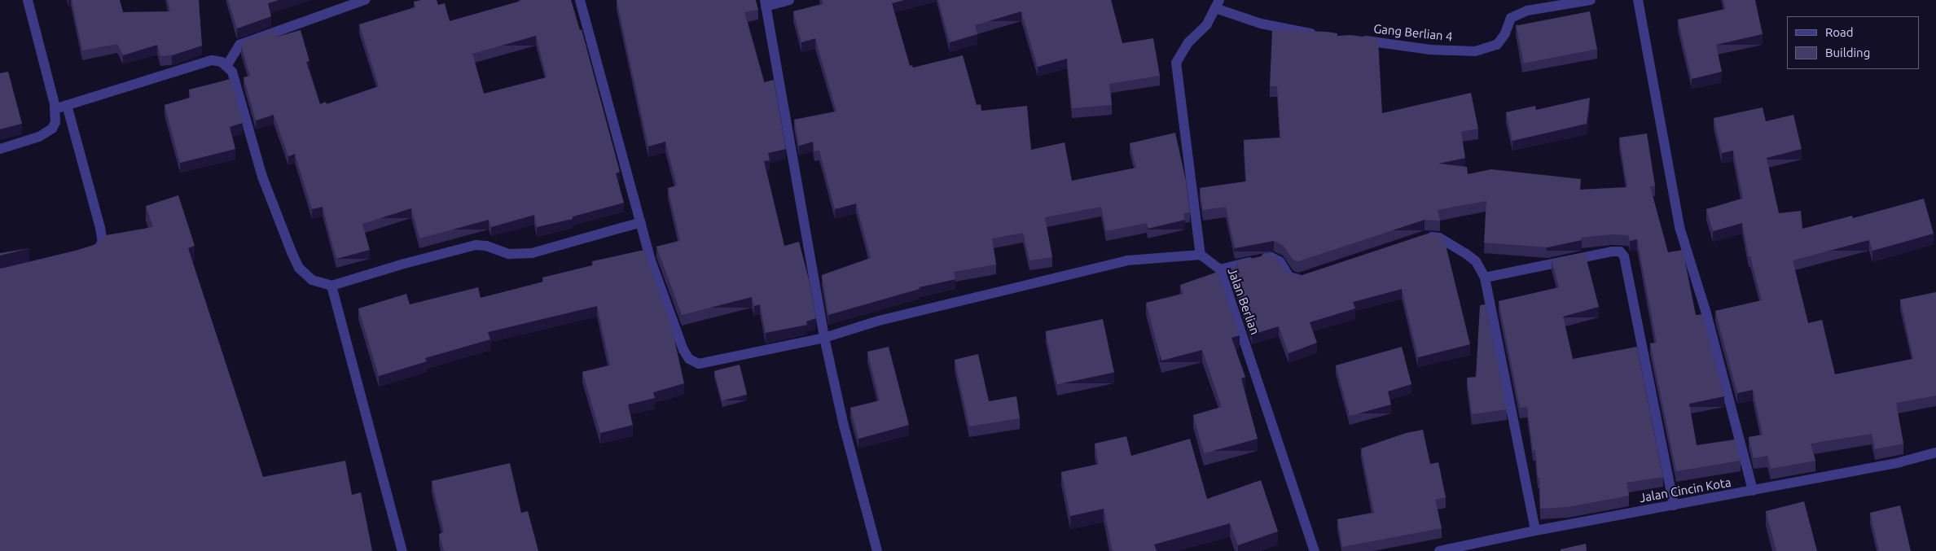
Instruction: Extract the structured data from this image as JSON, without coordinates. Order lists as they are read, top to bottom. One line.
{"streets":{"street":["Gang Berlian 4","Jalan Berlian","Jalan Cincin Kota"]},"legend":["Road","Building"]}
